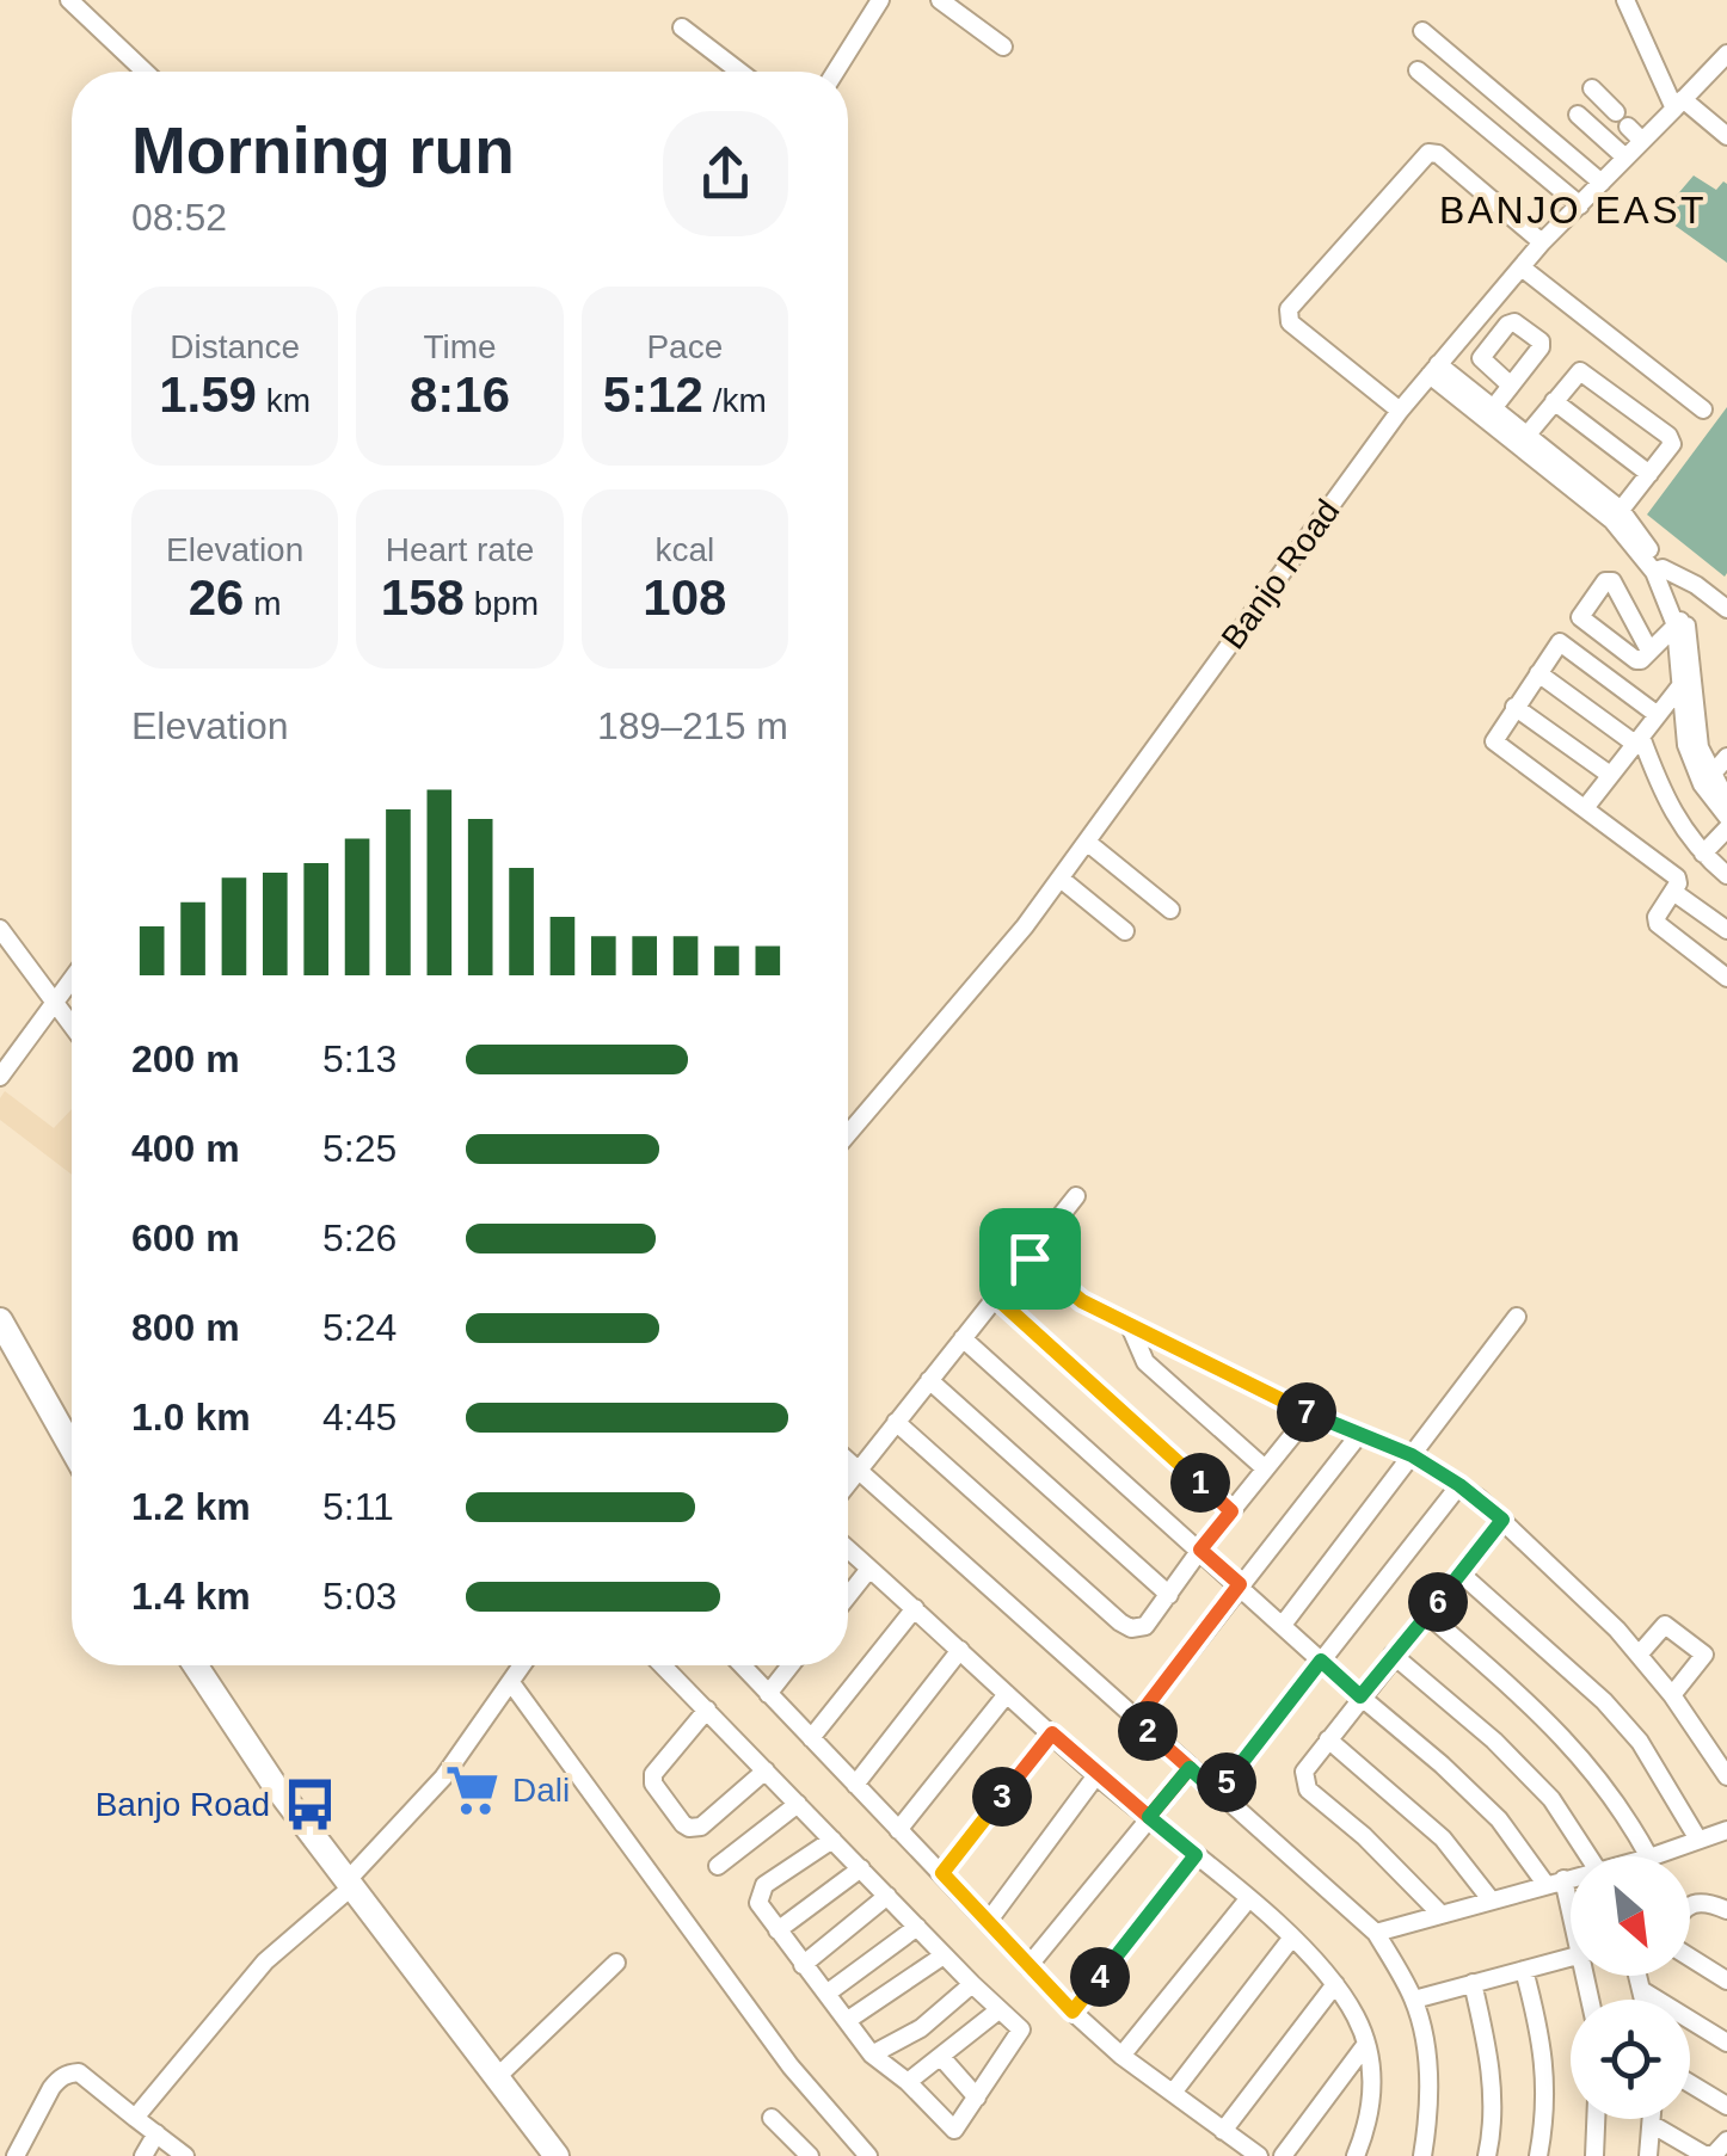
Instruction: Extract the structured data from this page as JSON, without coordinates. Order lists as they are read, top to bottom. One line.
{"streets":{"street":["Banjo Road"]},"districts":["BANJO EAST"],"places":{"supermarket":["Dali"],"bus stop":["Banjo Road"]},"north":"bottom right","page":{"heading":["Morning run","08:52"],"stats":[["Distance","1.59 km"],["Time","8:16"],["Pace","5:12 /km"],["Elevation","26 m"],["Heart rate","158 bpm"],["kcal","108"]],"chart":["Elevation","189–215 m"],"list":[{"name":"200 m","note":"5:13"},{"name":"400 m","note":"5:25"},{"name":"600 m","note":"5:26"},{"name":"800 m","note":"5:24"},{"name":"1.0 km","note":"4:45"},{"name":"1.2 km","note":"5:11"},{"name":"1.4 km","note":"5:03"}],"pins":["7","1","6","2","5","3","4"]}}
